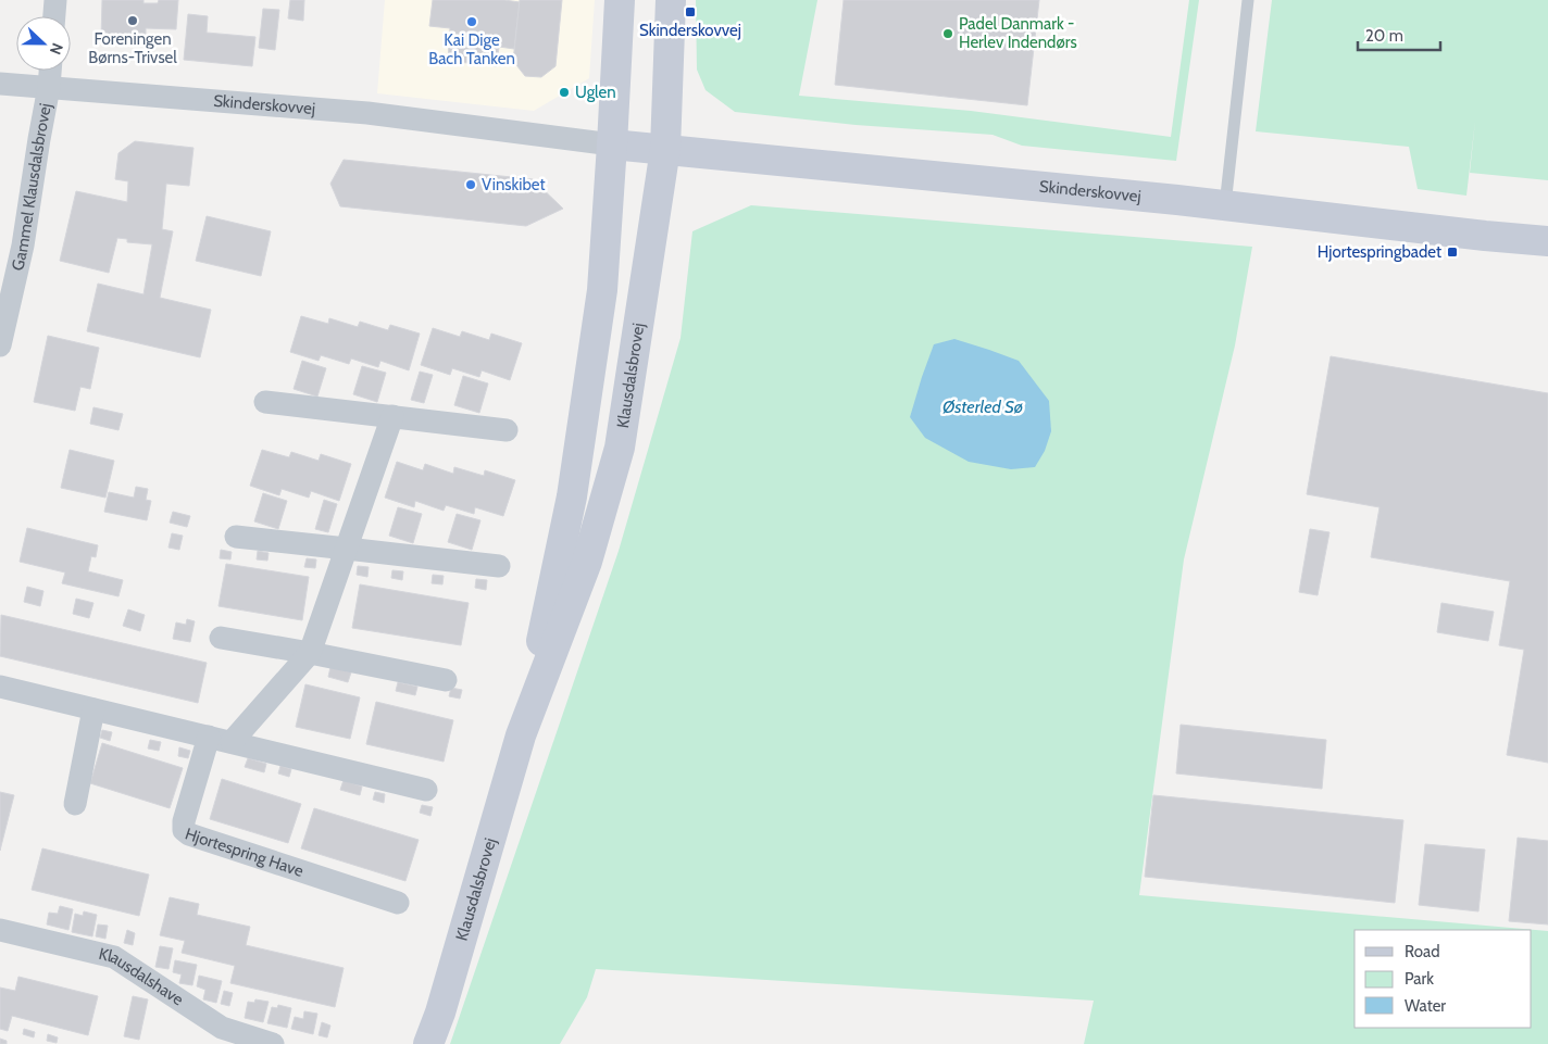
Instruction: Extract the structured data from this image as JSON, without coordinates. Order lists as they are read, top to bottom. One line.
{"streets":{"street":["Skinderskovvej","Gammel Klausdalsbrovej","Klausdalsbrovej","Hjortespring Have","Klausdalshave"]},"crossings":[["Skinderskovvej","Gammel Klausdalsbrovej"],["Skinderskovvej","Klausdalsbrovej"]],"water":["Østerled Sø"],"places":{"transit":["Skinderskovvej","Hjortespringbadet"],"other":["Foreningen Børns-Trivsel","Kai Dige Bach Tanken","Padel Danmark - Herlev Indendørs","Uglen","Vinskibet"]},"legend":["Road","Park","Water"],"scale_bar":"20 m","north":"right"}
